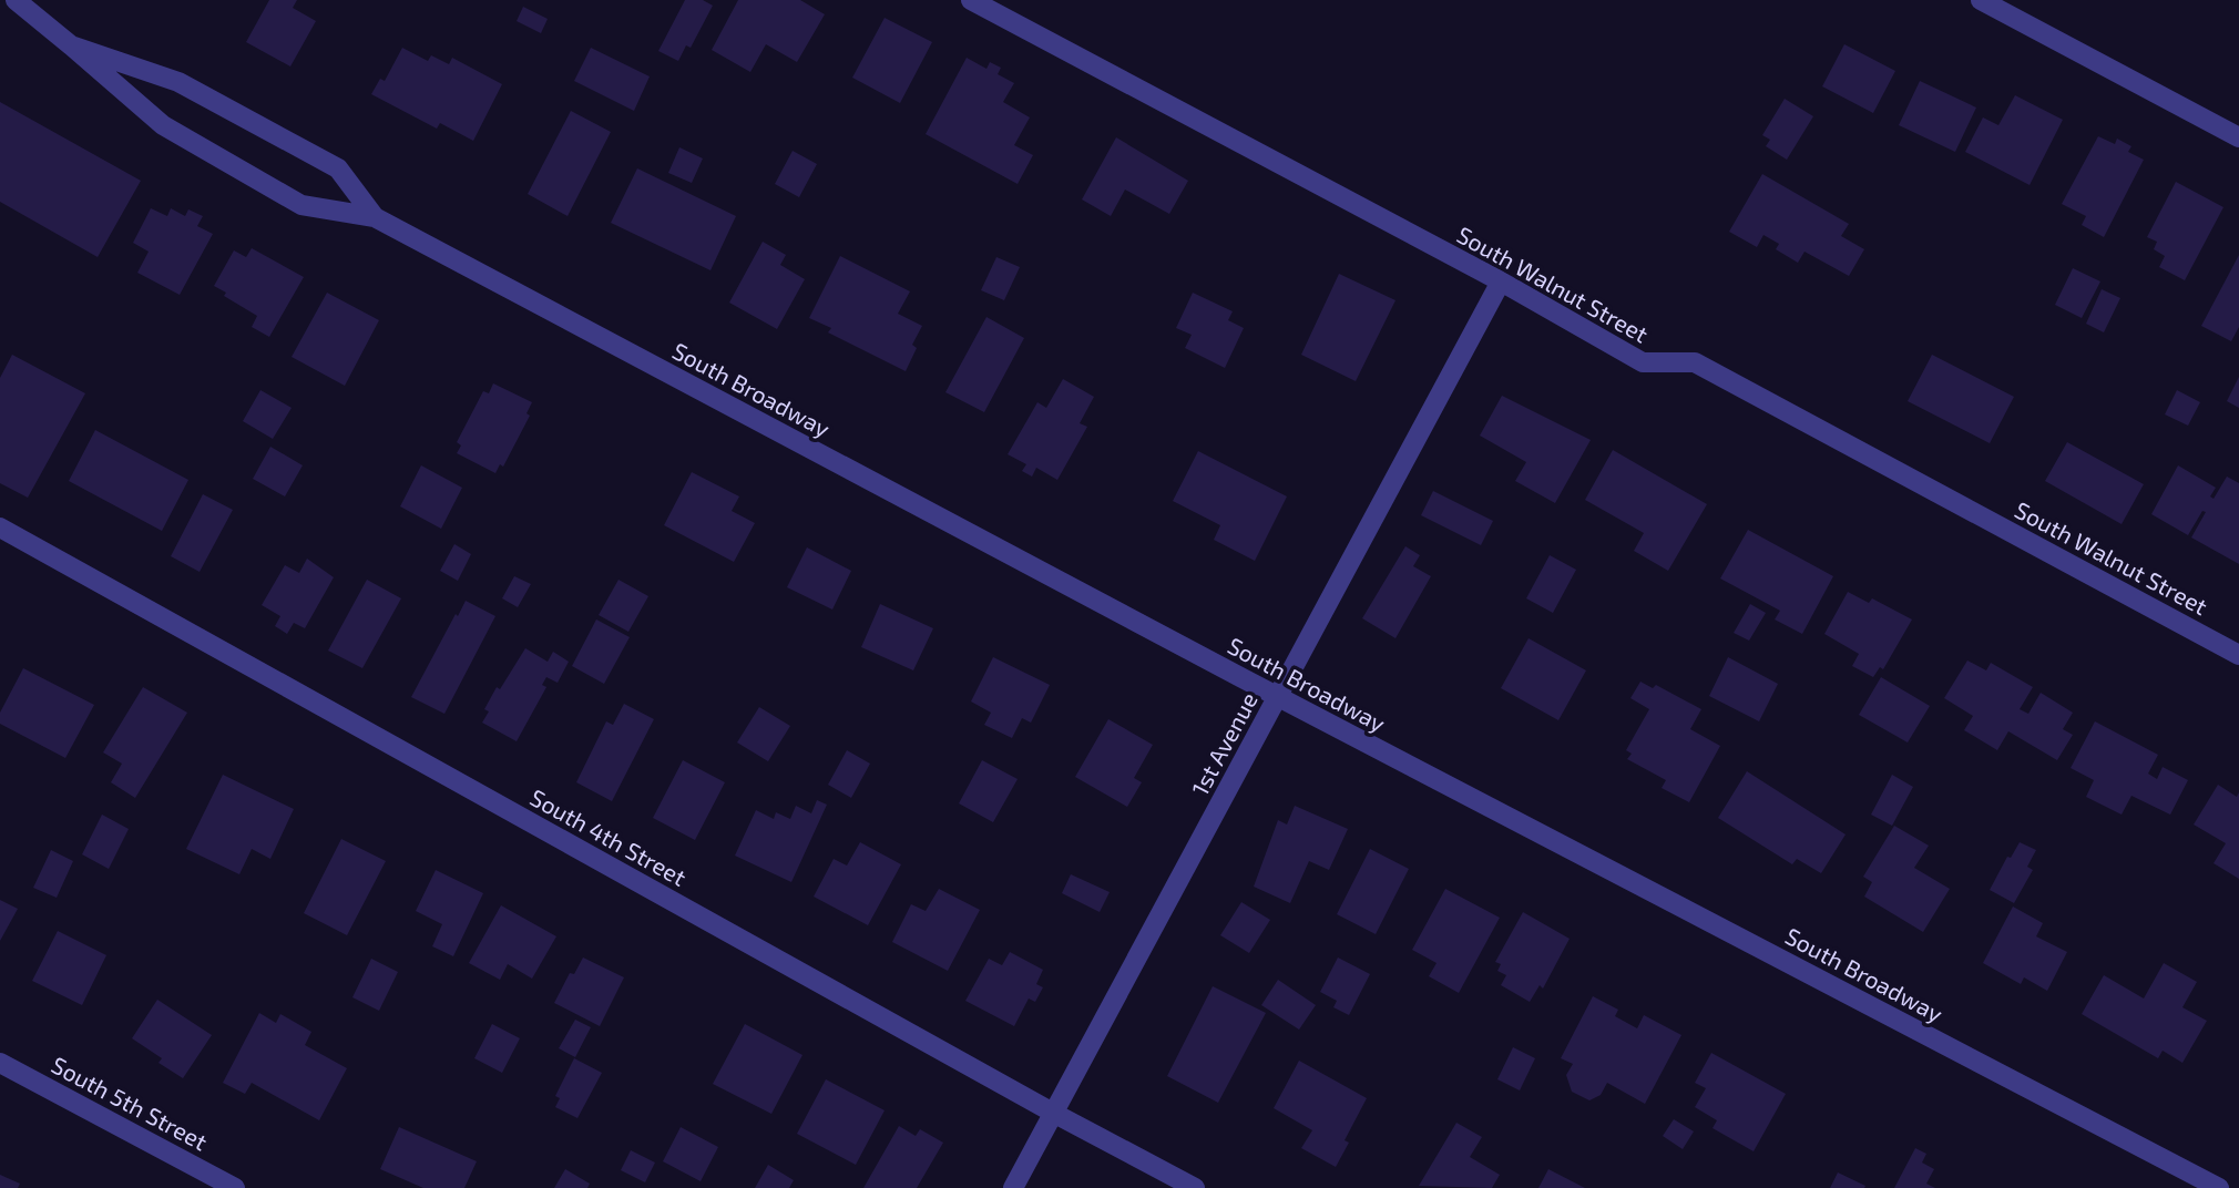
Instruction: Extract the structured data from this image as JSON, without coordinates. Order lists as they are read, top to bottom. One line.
{"streets":{"street":["South Walnut Street","South Broadway","1st Avenue","South 4th Street","South 5th Street"]},"crossings":[["South Walnut Street","1st Avenue"],["South Broadway","1st Avenue"],["1st Avenue","South 4th Street"]]}
